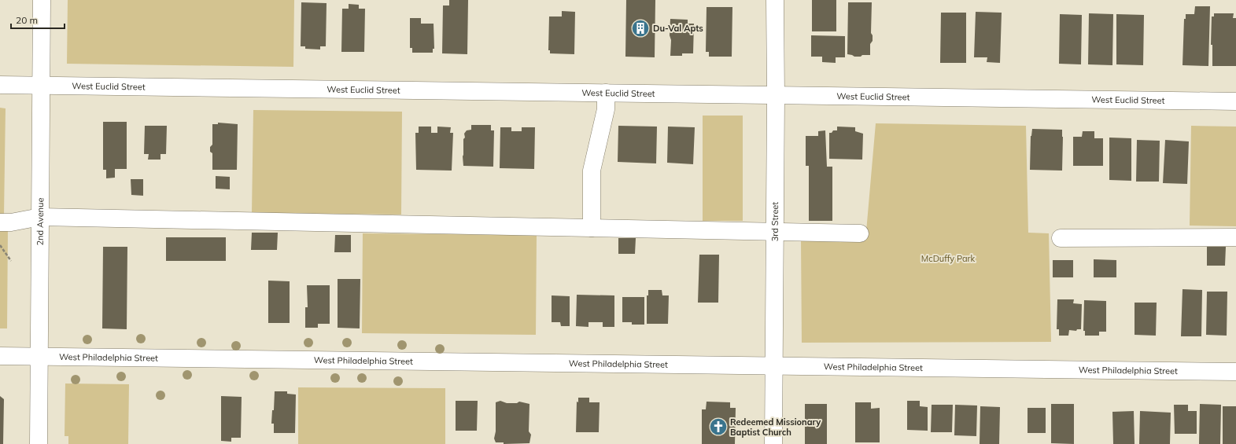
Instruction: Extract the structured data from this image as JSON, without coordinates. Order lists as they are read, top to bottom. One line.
{"streets":{"street":["West Euclid Street","2nd Avenue","3rd Street","West Philadelphia Street"]},"crossings":[["West Euclid Street","2nd Avenue"],["West Euclid Street","3rd Street"],["2nd Avenue","West Philadelphia Street"],["3rd Street","West Philadelphia Street"]],"parks":["McDuffy Park"],"places":{"building":["Du-Val Apts"],"church":["Redeemed Missionary Baptist Church"]},"scale_bar":"20 m"}
